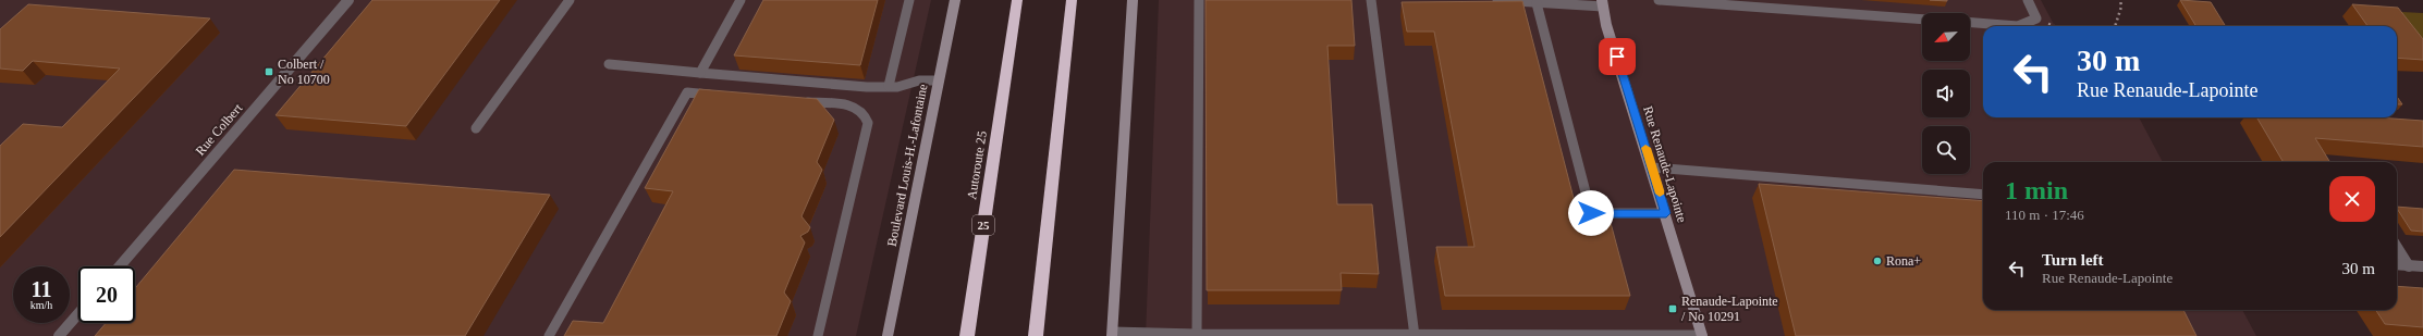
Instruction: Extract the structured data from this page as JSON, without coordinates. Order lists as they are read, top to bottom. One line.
{"streets":{"highway":["Autoroute 25","25"],"main road":["Rue Renaude-Lapointe","Boulevard Louis-H.-Lafontaine"],"street":["Rue Colbert"]},"places":{"transit":["Colbert / No 10700","Renaude-Lapointe / No 10291"],"other":["Rona+"]},"north":"bottom left","page":{"turn":["30 m","Rue Renaude-Lapointe"],"heading":["1 min","110 m · 17:46"],"list":[{"name":"Turn left","note":"Rue Renaude-Lapointe","value":"30 m"}],"speed":"11 km/h","limit":"20"}}
